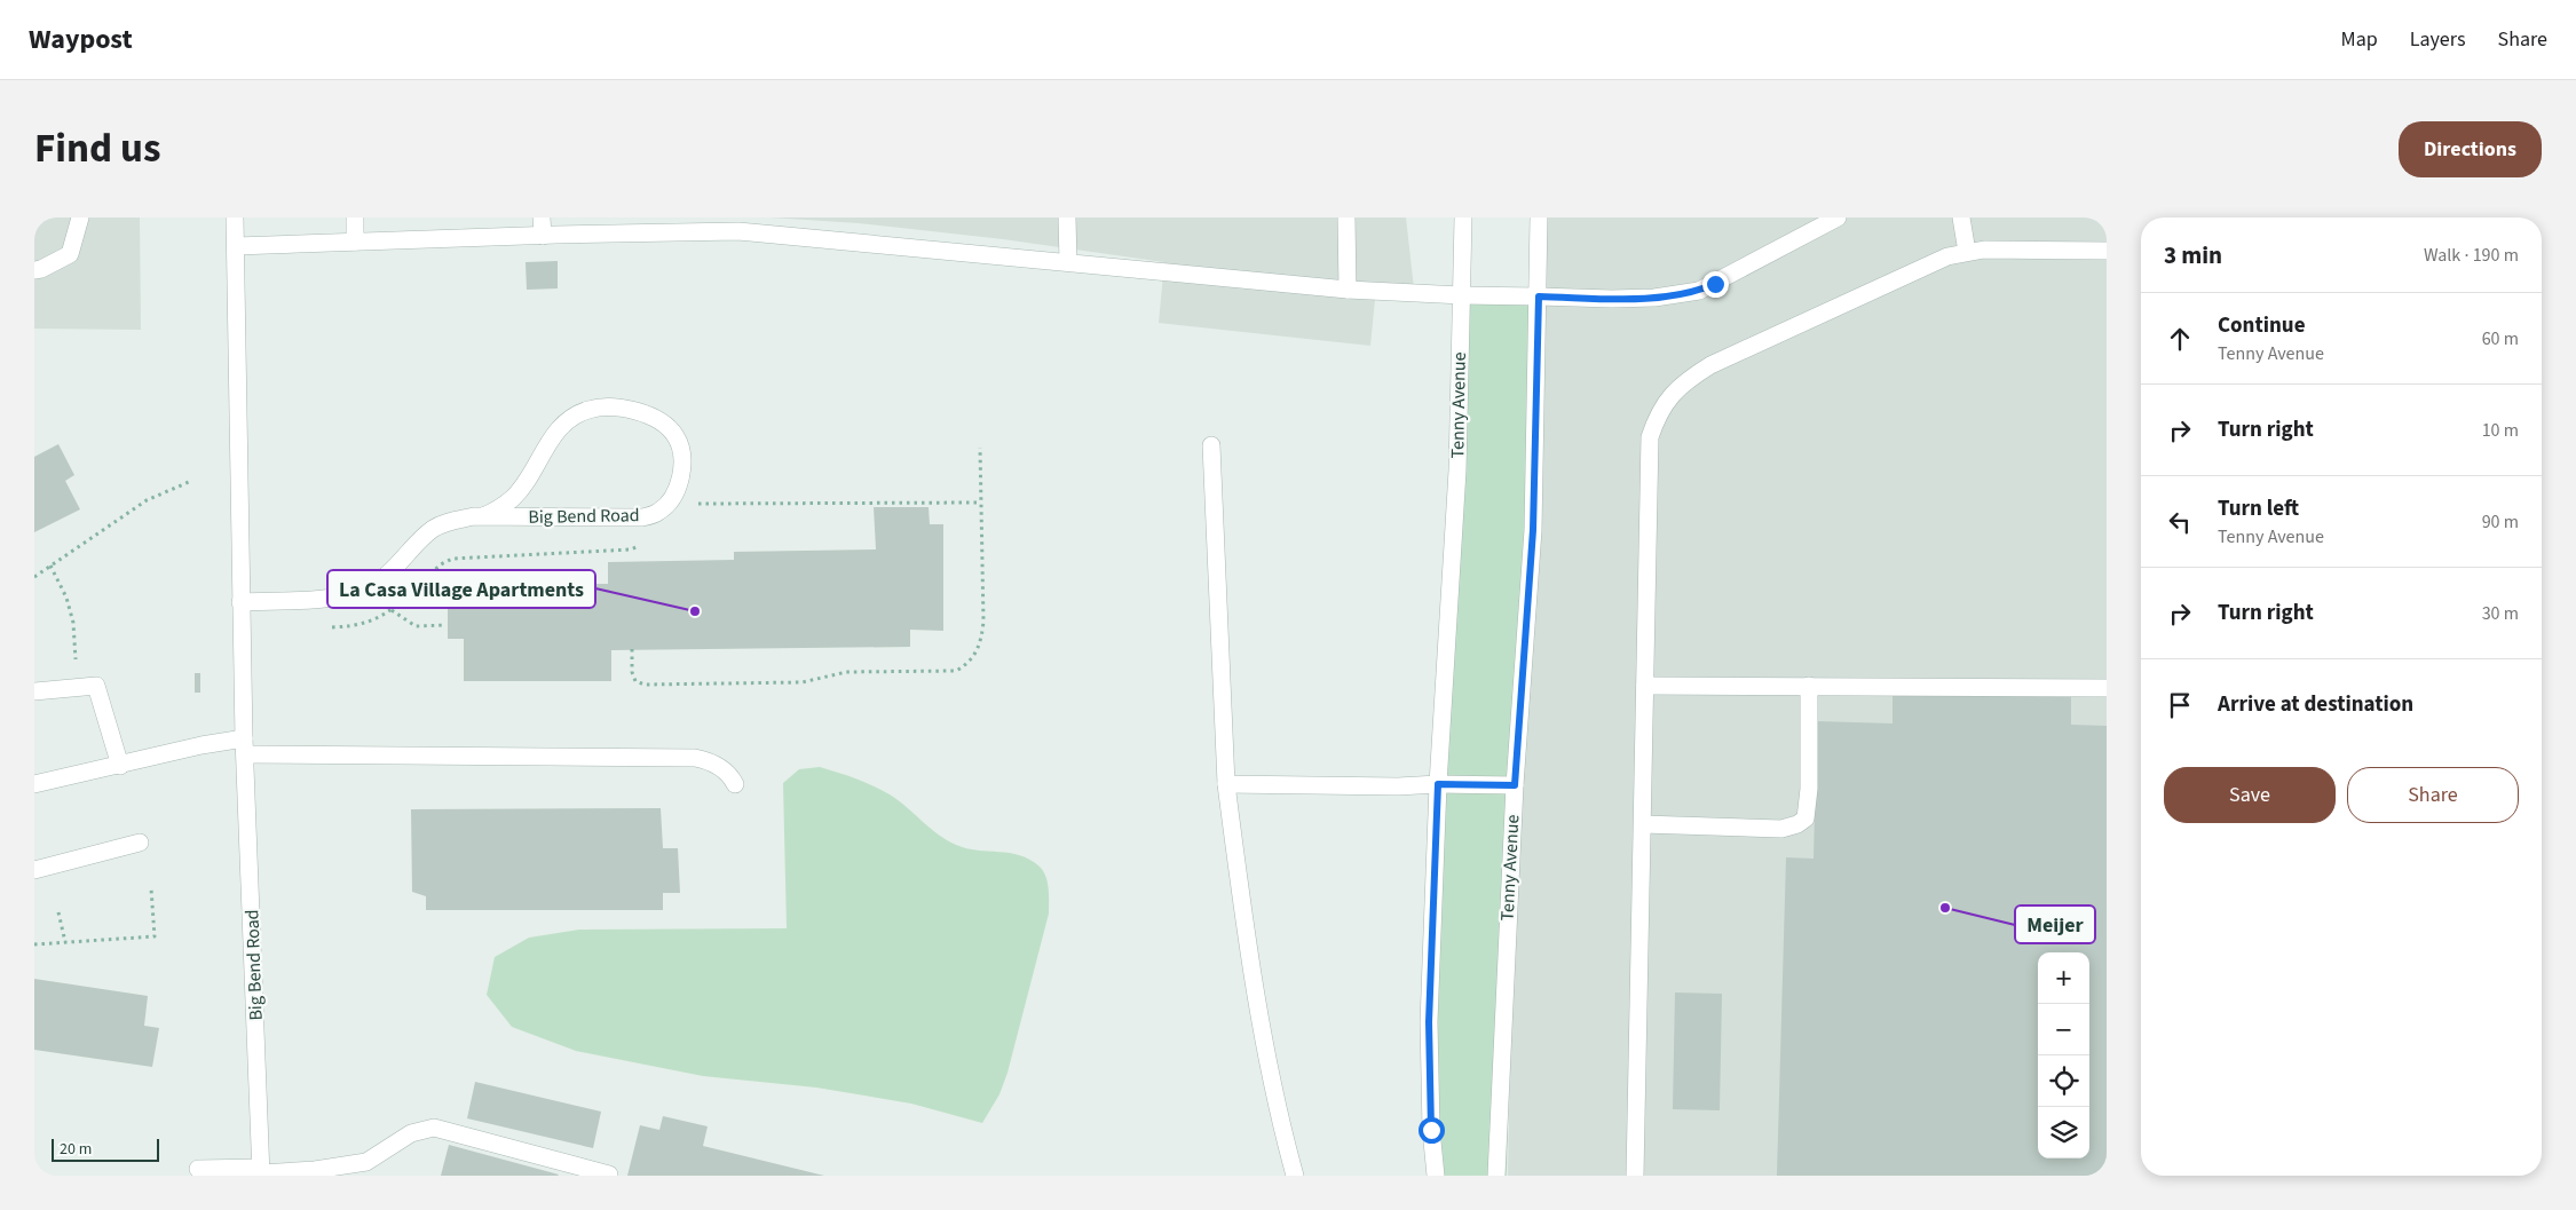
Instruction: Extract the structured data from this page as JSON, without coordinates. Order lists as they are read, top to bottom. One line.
{"streets":{"street":["Tenny Avenue","Big Bend Road"]},"places":["La Casa Village Apartments","Meijer"],"scale_bar":"20 m","page":{"header":"Waypost","nav":["Map","Layers","Share"],"title":"Find us","buttons":["Directions",["Save","Share"]],"heading":["3 min","Walk · 190 m"],"list":[["Continue","Tenny Avenue","60 m"],["Turn right","10 m"],["Turn left","Tenny Avenue","90 m"],["Turn right","30 m"],"Arrive at destination"],"map_buttons":["+","−"],"scale":"20 m"}}
